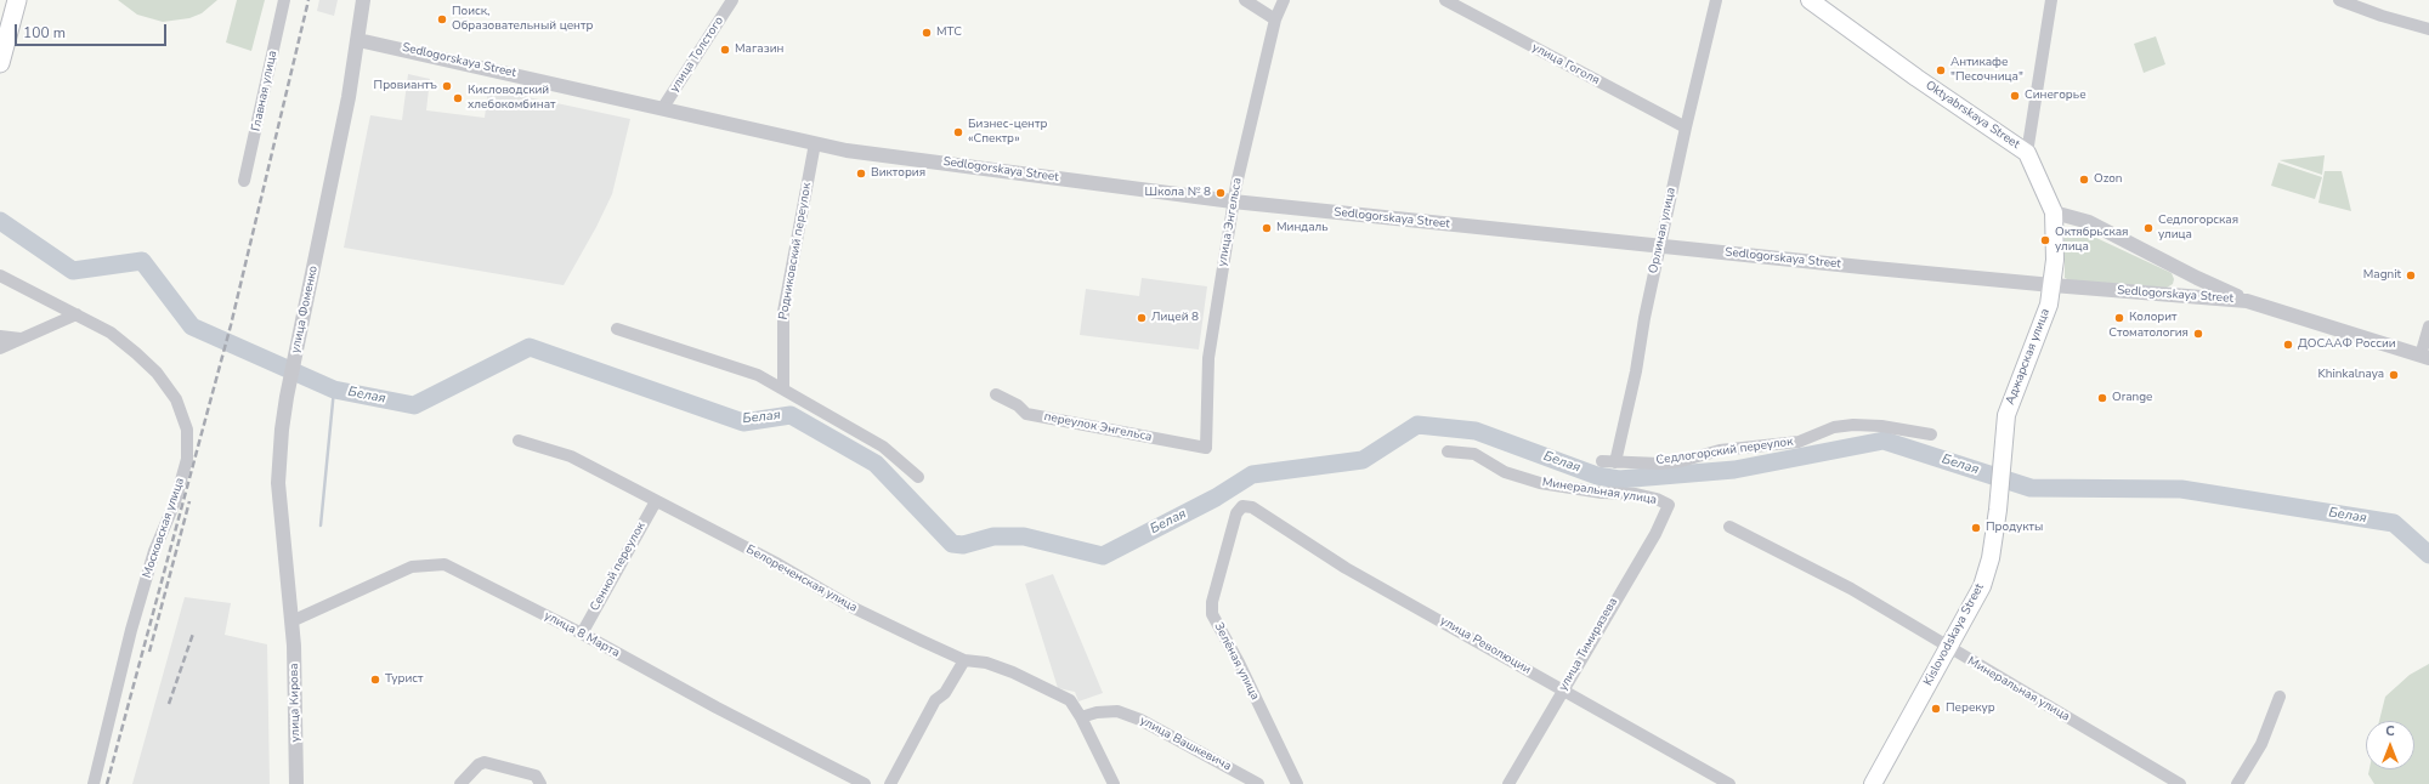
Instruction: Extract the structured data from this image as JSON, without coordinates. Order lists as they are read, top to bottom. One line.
{"streets":{"main road":["Oktyabrskaya Street","Аджарская улица","Kislovodskaya Street"],"street":["улица Толстого","Sedlogorskaya Street","улица Гоголя","Главная улица","улица Энгельса","Орлиная улица","Родниковский переулок","улица Фоменко","переулок Энгельса","Седлогорский переулок","Минеральная улица","Московская улица","Сенной переулок","Белореченская улица","улица 8 Марта","улица Тимирязева","улица Революции","Зелёная улица","улица Кирова","улица Вашкевича"]},"crossings":[["улица Толстого","Sedlogorskaya Street"],["Sedlogorskaya Street","улица Энгельса"],["Sedlogorskaya Street","Орлиная улица"],["Sedlogorskaya Street","Родниковский переулок"],["Sedlogorskaya Street","улица Фоменко"],["Sedlogorskaya Street","Аджарская улица"],["улица Гоголя","Орлиная улица"],["Oktyabrskaya Street","Аджарская улица"],["улица Энгельса","переулок Энгельса"],["Орлиная улица","Седлогорский переулок"],["улица Фоменко","улица 8 Марта"],["улица Фоменко","улица Кирова"],["Аджарская улица","Kislovodskaya Street"],["Минеральная улица","Kislovodskaya Street"],["Минеральная улица","улица Тимирязева"],["Сенной переулок","Белореченская улица"],["Сенной переулок","улица 8 Марта"],["Белореченская улица","улица Вашкевича"],["улица 8 Марта","улица Кирова"],["улица Тимирязева","улица Революции"],["улица Революции","Зелёная улица"]],"water":["Белая"],"places":["Поиск, Образовательный центр","МТС","Магазин","Антикафе \"Песочница\"","Провиантъ","Синегорье","Кисловодский хлебокомбинат","Бизнес-центр «Спектр»","Виктория","Ozon","Школа № 8","Миндаль","Седлогорская улица","Октябрьская улица","Magnit","Лицей 8","Колорит","Стоматология","ДОСААФ России","Khinkalnaya","Orange","Продукты","Турист","Перекур"],"scale_bar":"100 m","north":"top"}
